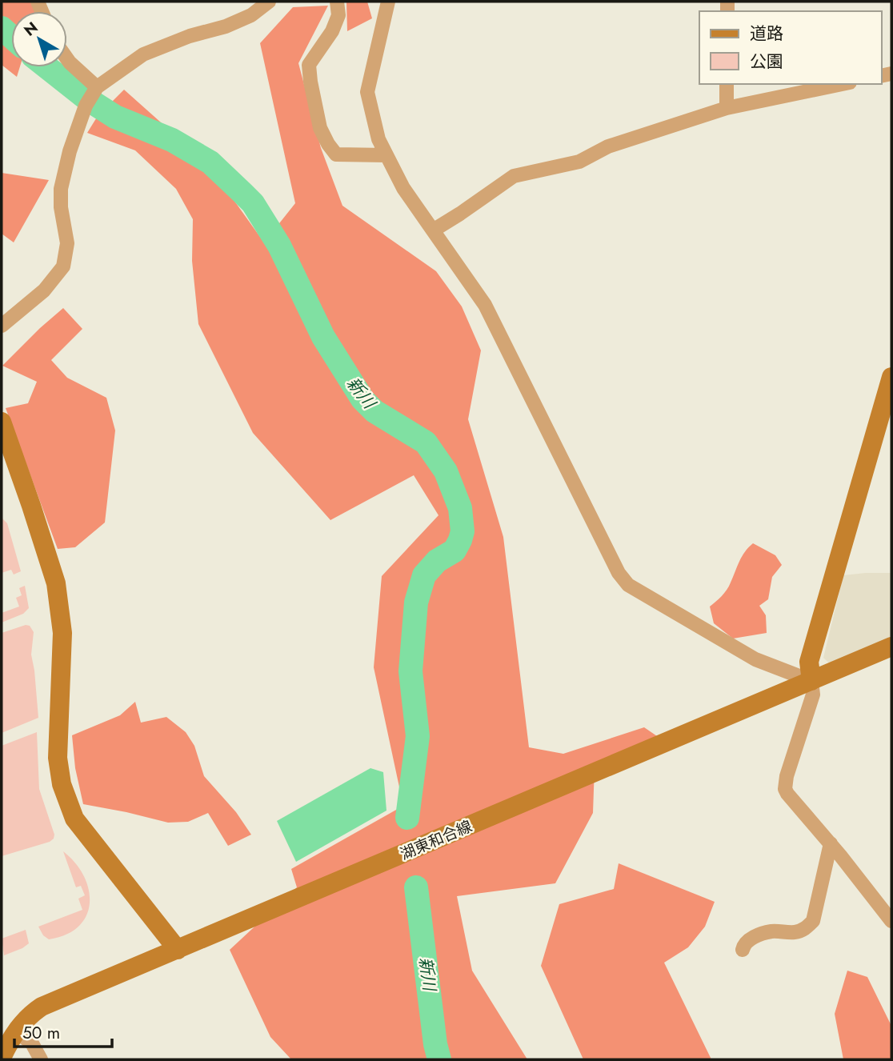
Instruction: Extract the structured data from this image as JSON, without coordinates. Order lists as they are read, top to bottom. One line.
{"streets":{"main road":["湖東和合線"]},"water":["新川"],"legend":["道路","公園"],"scale_bar":"50 m","north":"top left"}
